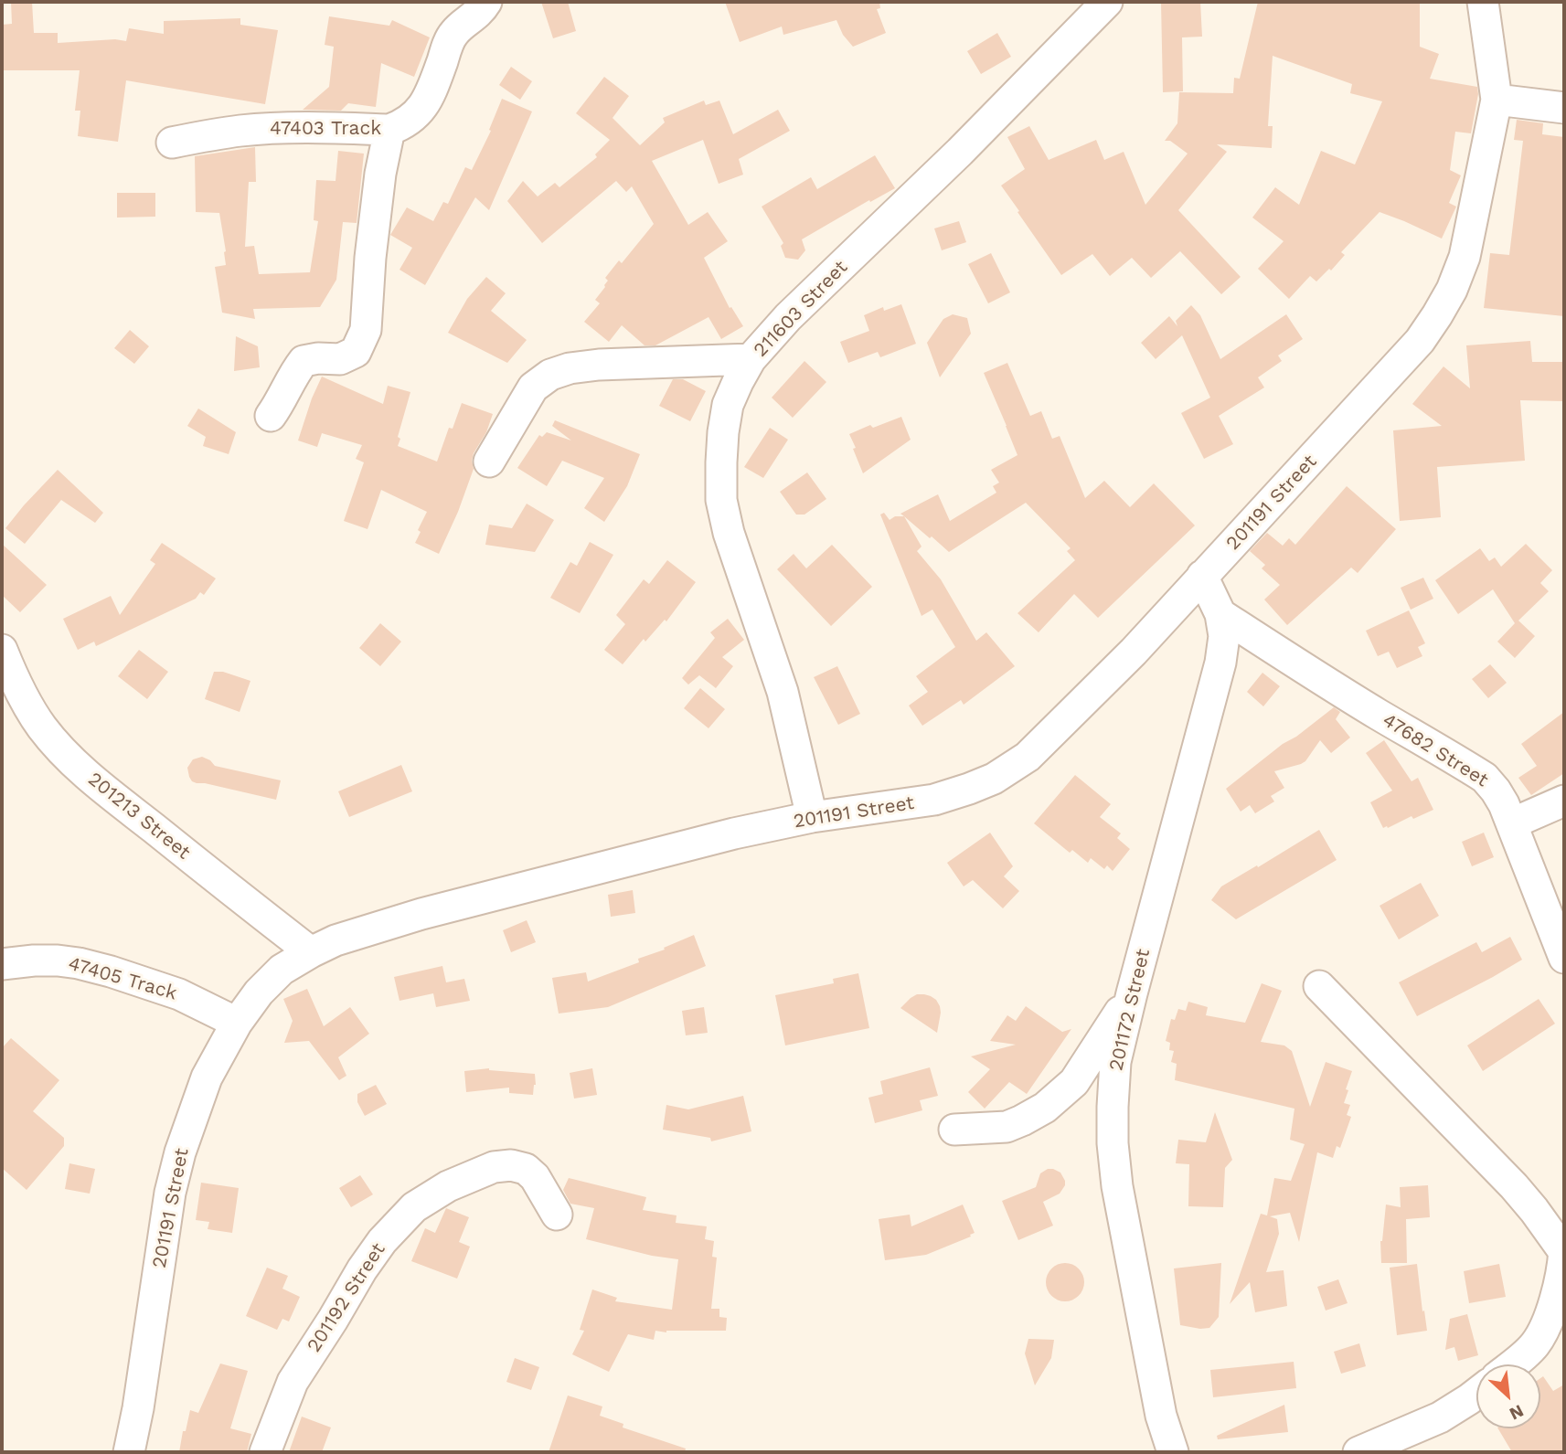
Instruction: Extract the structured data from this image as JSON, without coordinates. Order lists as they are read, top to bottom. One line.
{"streets":{"street":["47403 Track","211603 Street","201191 Street","47682 Street","201213 Street","47405 Track","201172 Street","201192 Street"]},"crossings":[["211603 Street","201191 Street"],["201191 Street","201213 Street"],["201191 Street","47405 Track"],["201191 Street","201172 Street"],["47682 Street","201172 Street"]],"north":"bottom right"}
